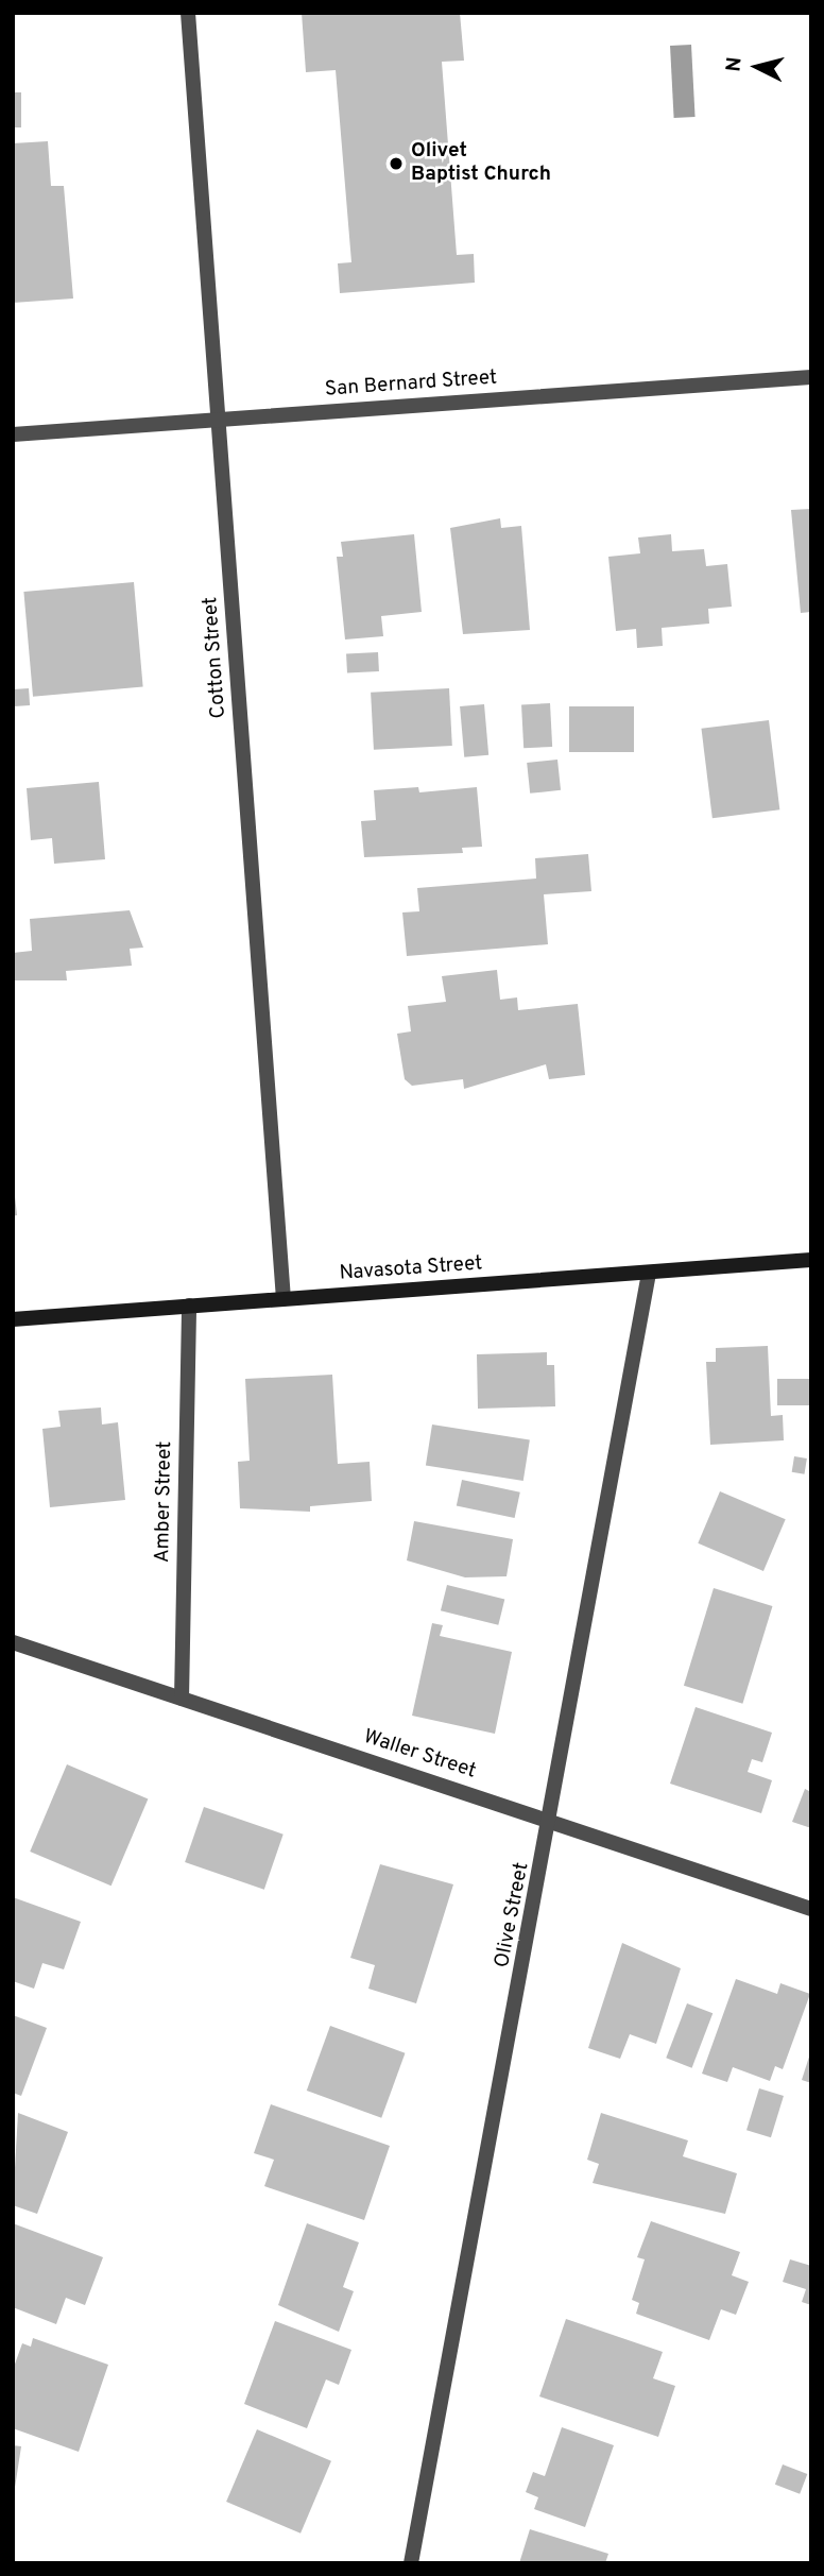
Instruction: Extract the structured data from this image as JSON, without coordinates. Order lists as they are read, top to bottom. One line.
{"streets":{"street":["San Bernard Street","Cotton Street","Navasota Street","Amber Street","Waller Street","Olive Street"]},"crossings":[["San Bernard Street","Cotton Street"],["Cotton Street","Navasota Street"],["Navasota Street","Amber Street"],["Navasota Street","Olive Street"],["Amber Street","Waller Street"],["Waller Street","Olive Street"]],"places":["Olivet Baptist Church"],"north":"left"}
